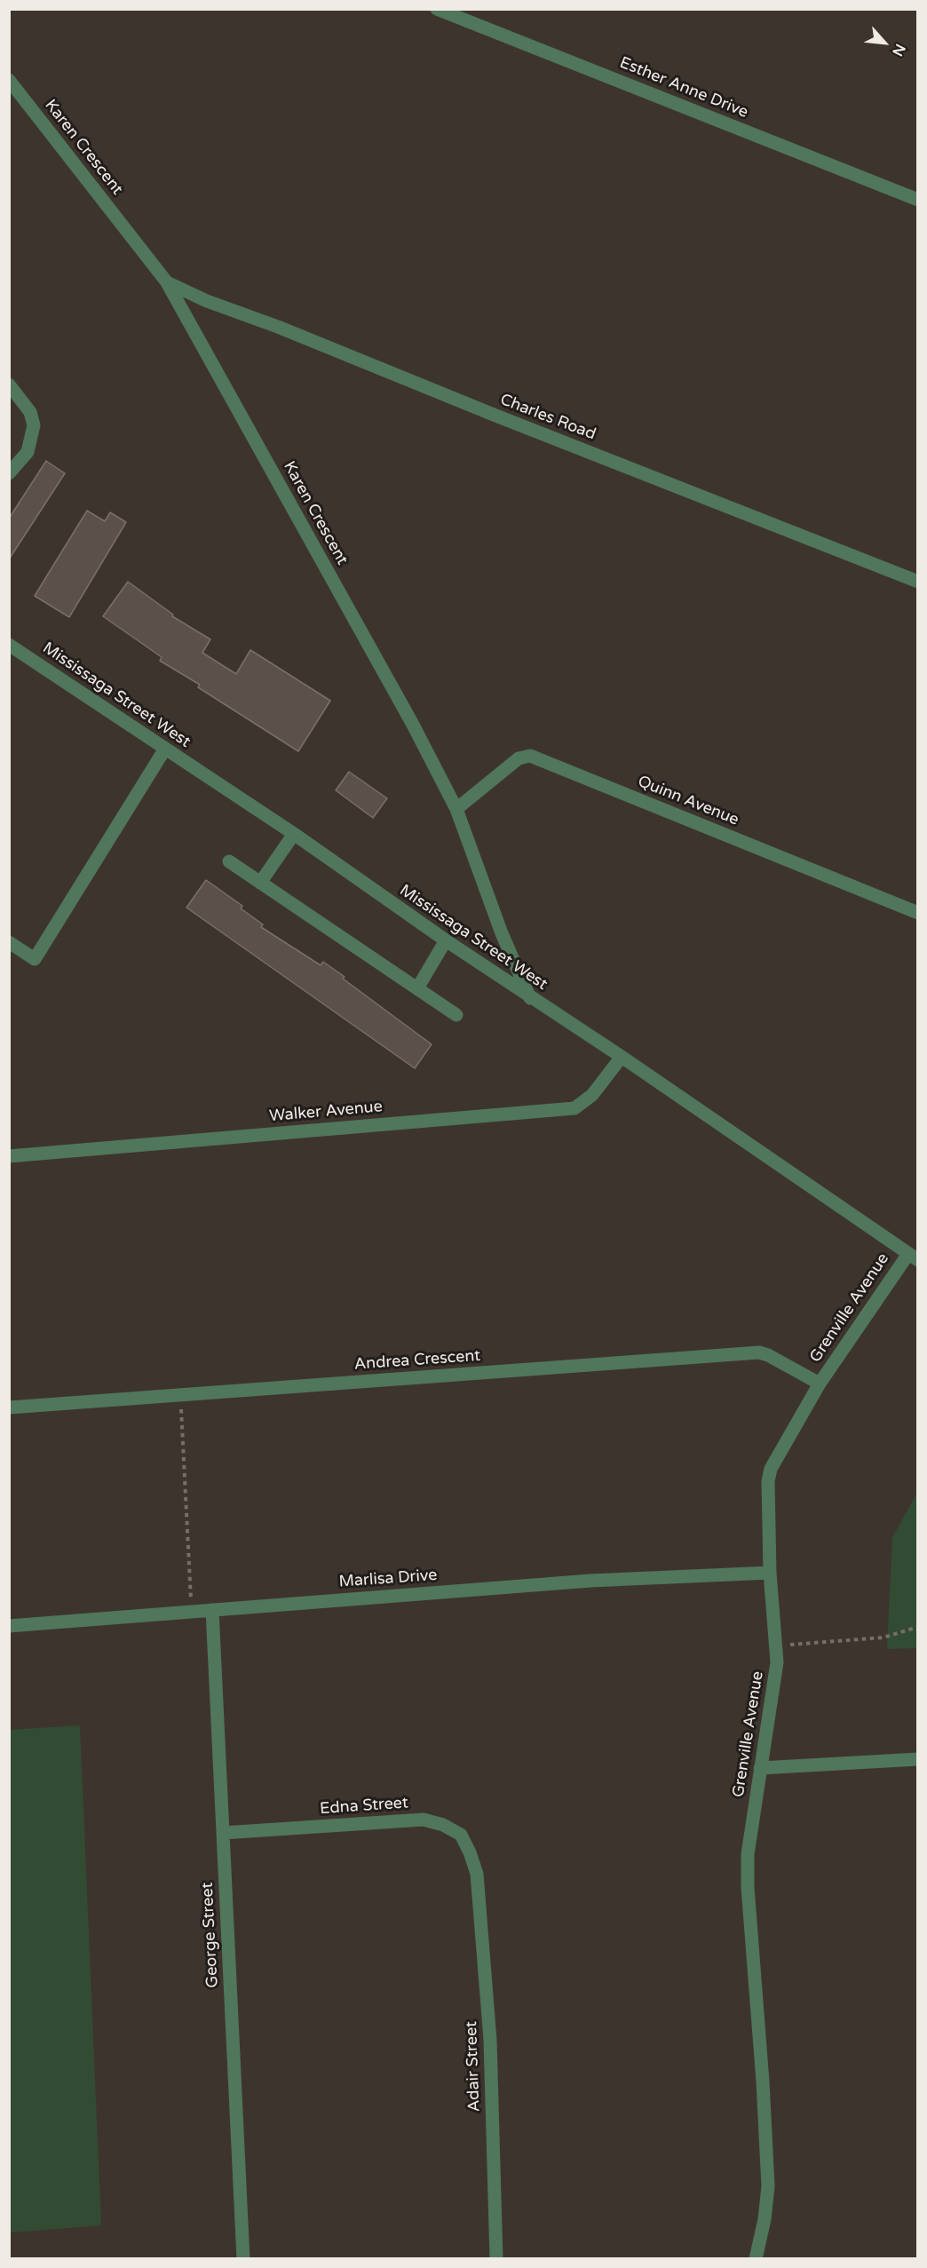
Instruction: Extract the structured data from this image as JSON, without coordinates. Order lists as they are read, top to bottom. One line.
{"streets":{"street":["Esther Anne Drive","Karen Crescent","Charles Road","Mississaga Street West","Quinn Avenue","Walker Avenue","Grenville Avenue","Andrea Crescent","Marlisa Drive","Edna Street","George Street","Adair Street"]},"crossings":[["Karen Crescent","Charles Road"],["Karen Crescent","Mississaga Street West"],["Karen Crescent","Quinn Avenue"],["Mississaga Street West","Walker Avenue"],["Mississaga Street West","Grenville Avenue"],["Grenville Avenue","Andrea Crescent"],["Grenville Avenue","Marlisa Drive"],["Marlisa Drive","George Street"],["Edna Street","George Street"],["Edna Street","Adair Street"]],"north":"bottom right"}
